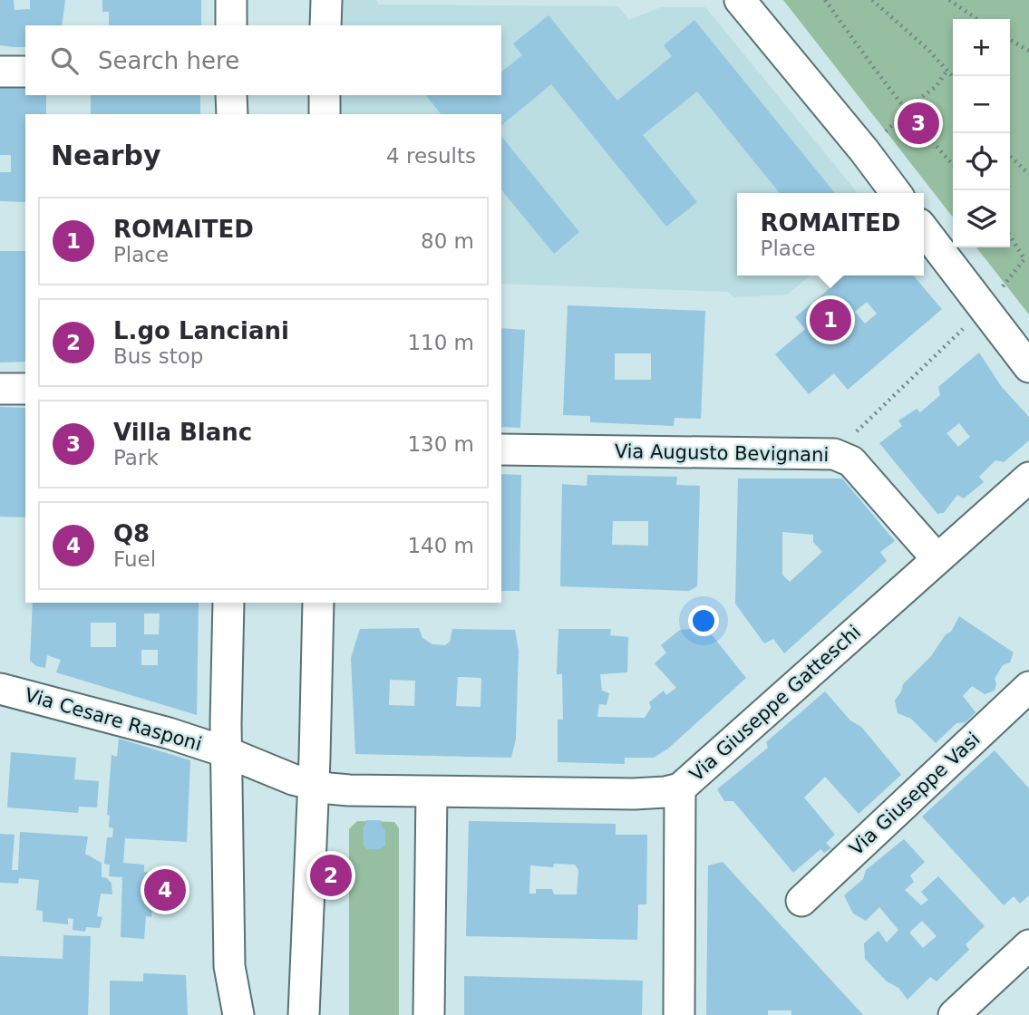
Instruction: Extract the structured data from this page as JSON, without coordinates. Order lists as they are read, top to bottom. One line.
{"streets":{"street":["Via Augusto Bevignani","Via Giuseppe Gatteschi","Via Cesare Rasponi","Via Giuseppe Vasi"]},"crossings":[["Via Augusto Bevignani","Via Giuseppe Gatteschi"],["Via Giuseppe Gatteschi","Via Cesare Rasponi"]],"page":{"map_buttons":["+","−"],"search":"Search here","pins":["3","1","2","4"],"heading":["Nearby","4 results"],"popup":["ROMAITED","Place"],"list":[{"mark":"1","name":"ROMAITED","note":"Place","value":"80 m"},{"mark":"2","name":"L.go Lanciani","note":"Bus stop","value":"110 m"},{"mark":"3","name":"Villa Blanc","note":"Park","value":"130 m"},{"mark":"4","name":"Q8","note":"Fuel","value":"140 m"}]}}
